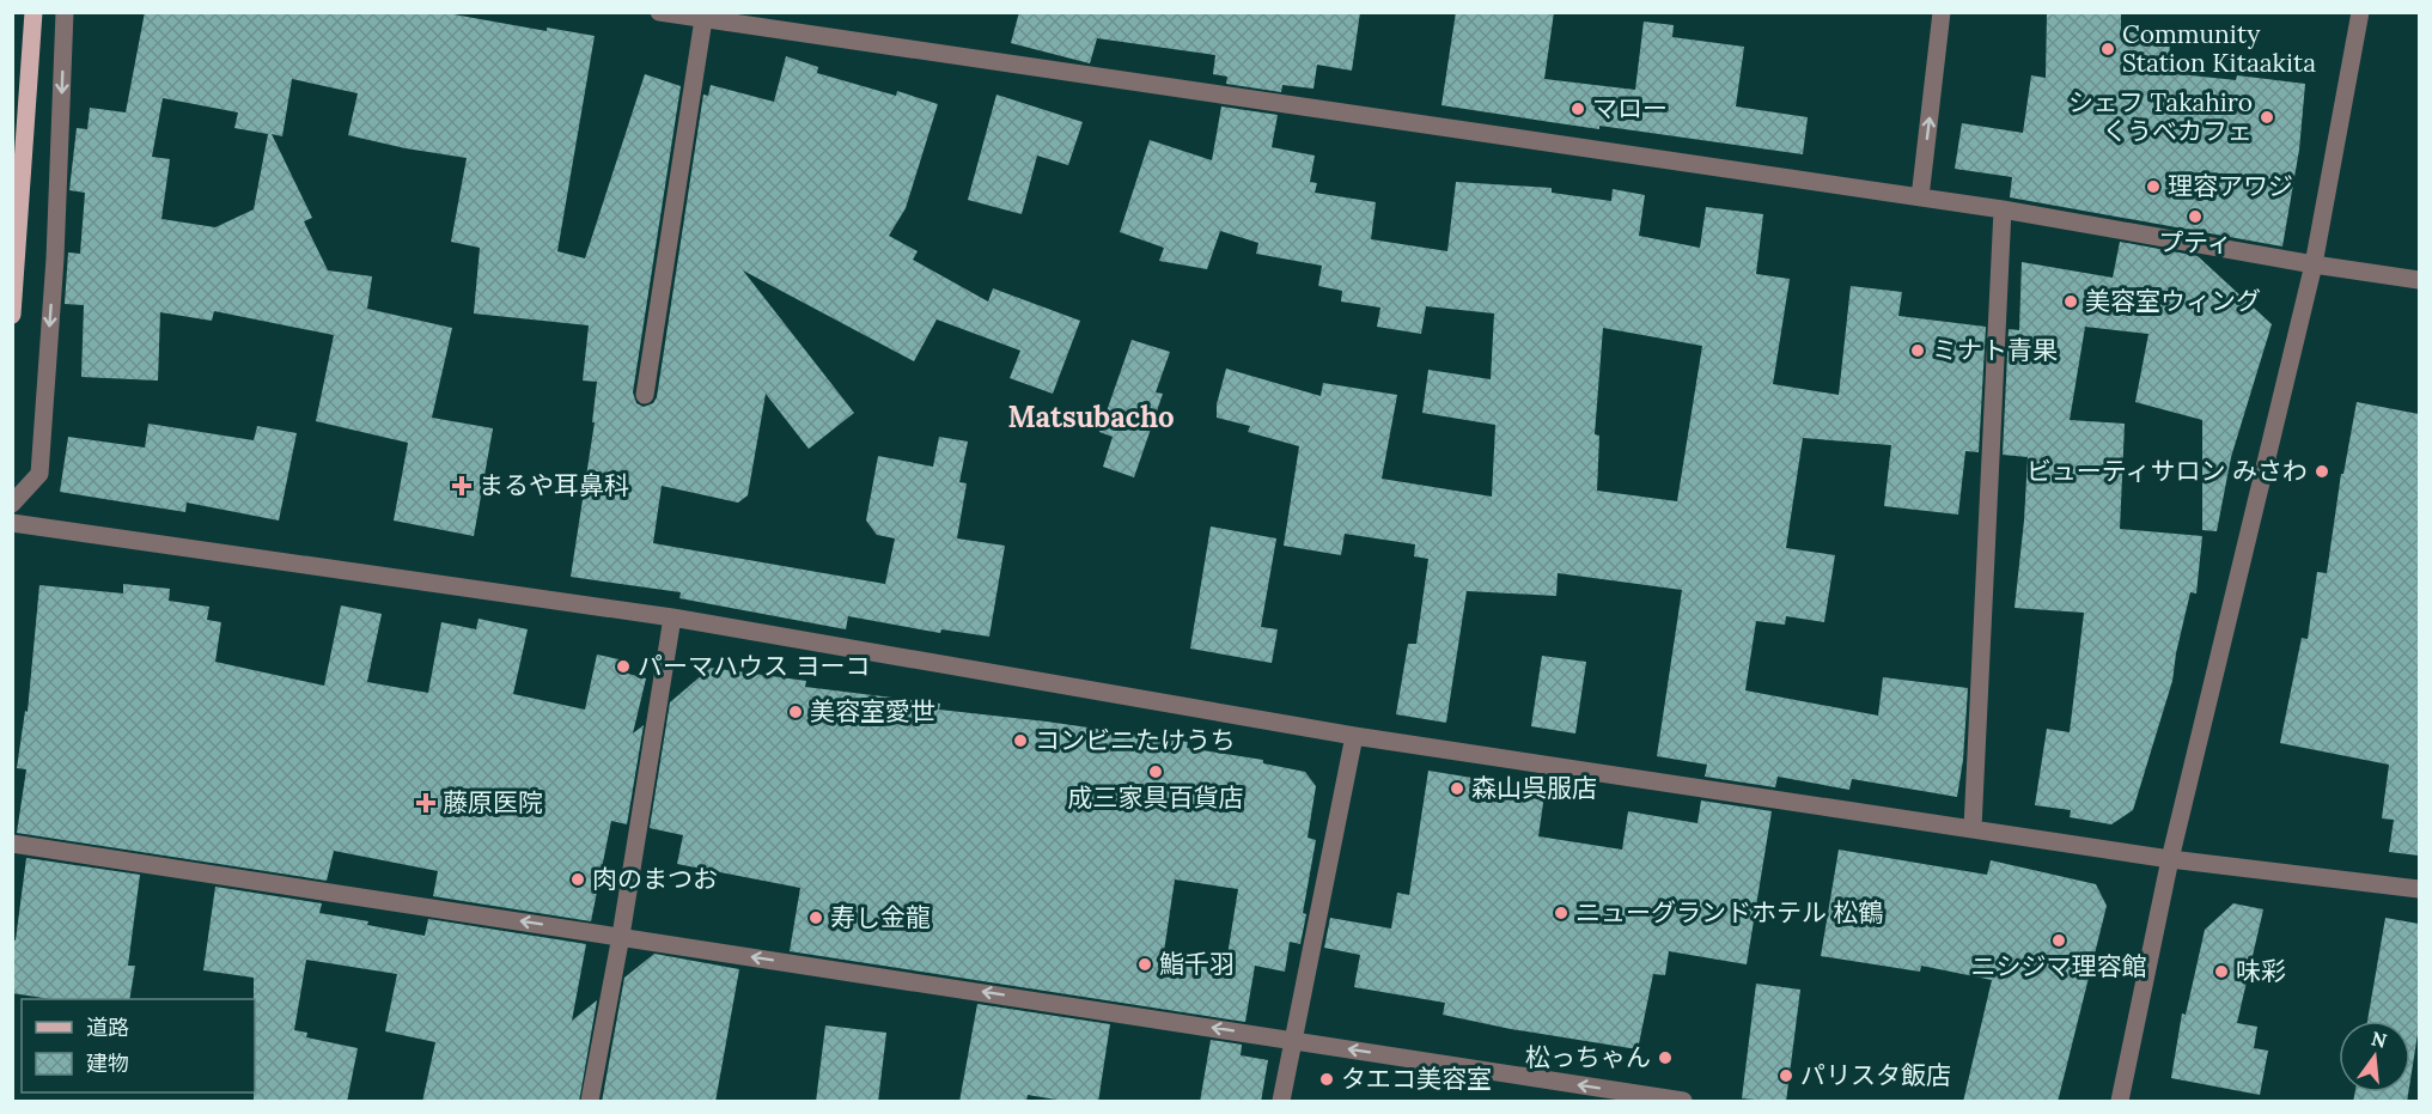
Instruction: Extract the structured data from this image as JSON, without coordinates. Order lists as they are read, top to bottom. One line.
{"districts":["Matsubacho"],"places":{"other":["Community Station Kitaakita","マロー","シェフ Takahiro くうべカフェ","理容アワジ","プティ","美容室ウィング","ミナト青果","ビューティサロン みさわ","パーマハウス ヨーコ","美容室愛世","コンビニたけうち","成三家具百貨店","森山呉服店","肉のまつお","ニューグランドホテル 松鶴","寿し金龍","ニシジマ理容館","鮨千羽","味彩","松っちゃん","パリスタ飯店","タエコ美容室"],"health":["まるや耳鼻科","藤原医院"]},"legend":["道路","建物"],"north":"top"}
